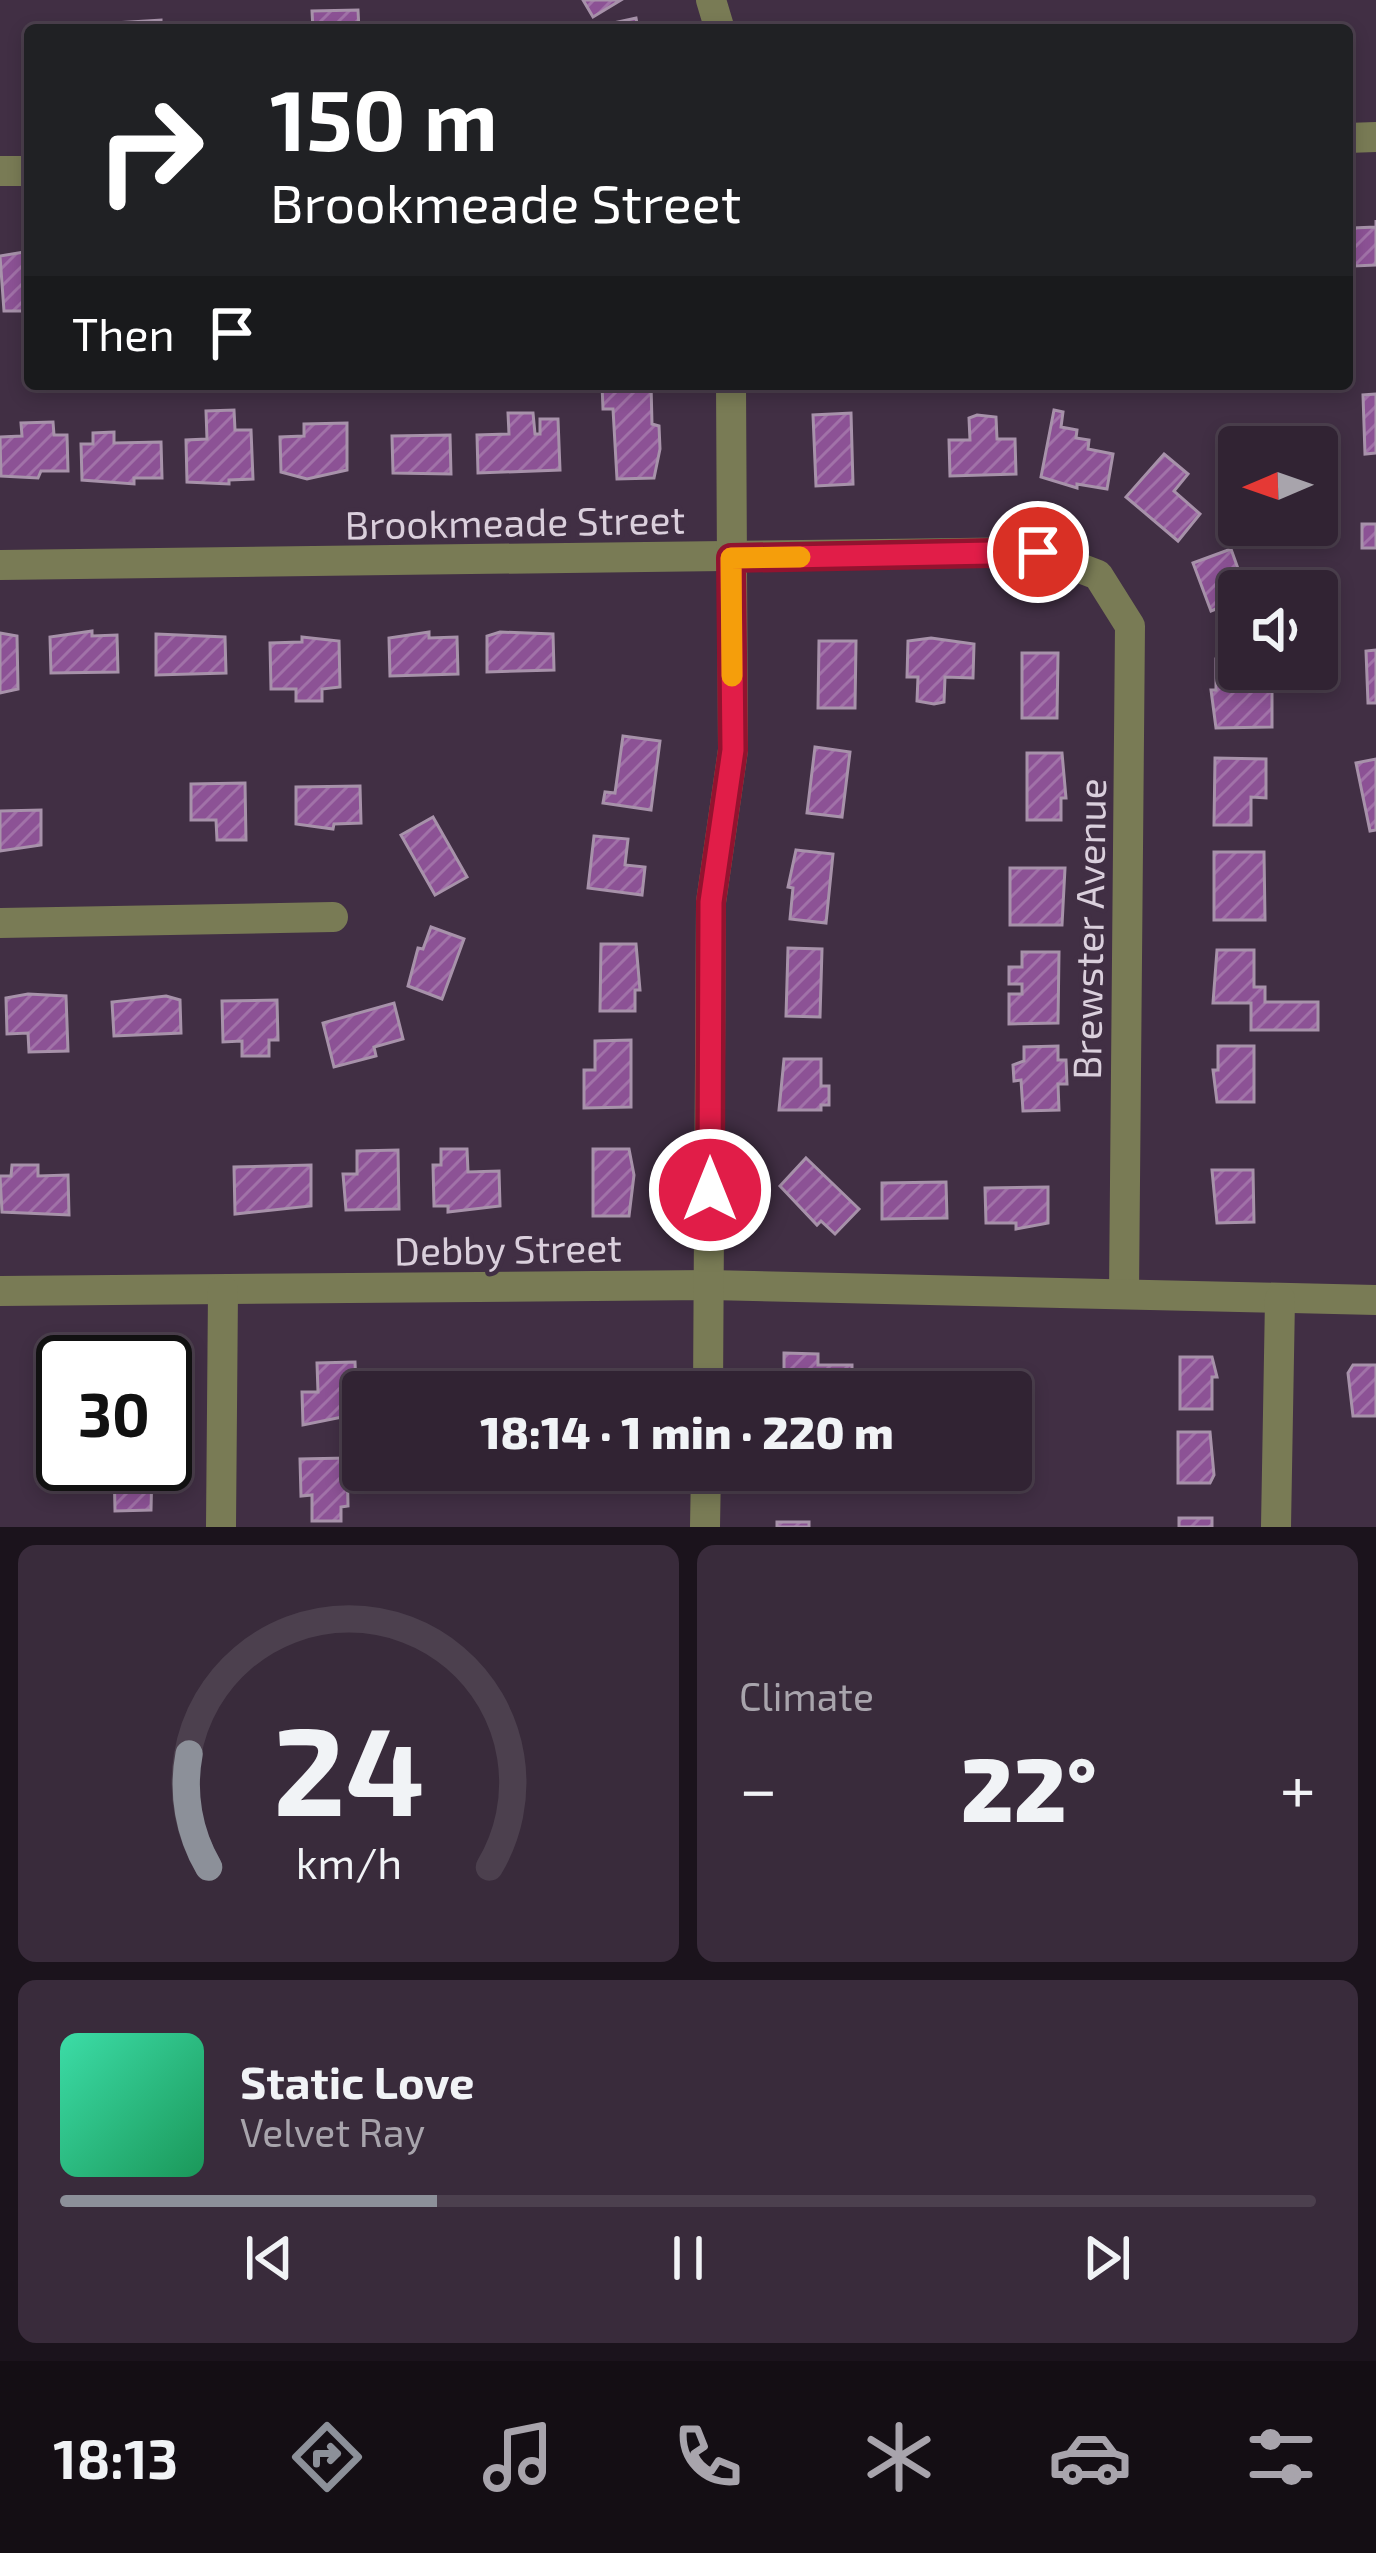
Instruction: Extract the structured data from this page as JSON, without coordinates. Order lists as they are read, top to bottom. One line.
{"streets":{"street":["Brookmeade Street","Brewster Avenue","Debby Street"]},"crossings":[["Brookmeade Street","Brewster Avenue"],["Brewster Avenue","Debby Street"]],"north":"left","page":{"turn":["150 m","Brookmeade Street"],"then":"Then","limit":"30","trip":"18:14 · 1 min · 220 m","tile":"Climate","heat":["−","22°","+"],"song":["Static Love","Velvet Ray"],"tabs":"18:13","gauge":["24","km/h"]}}
